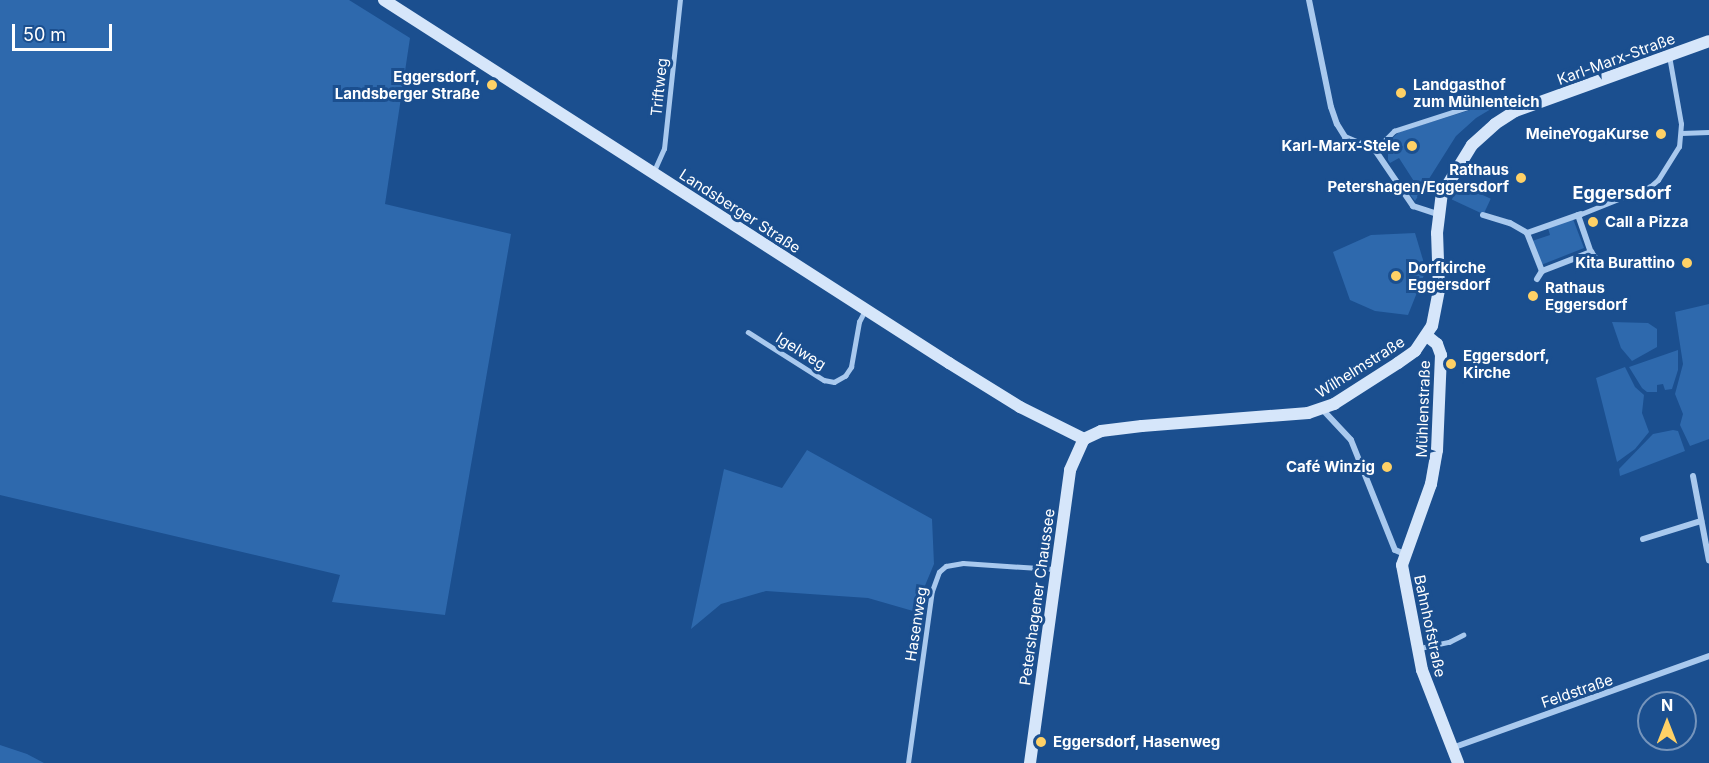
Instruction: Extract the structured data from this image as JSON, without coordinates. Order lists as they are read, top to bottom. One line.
{"streets":{"main road":["Karl-Marx-Straße","Landsberger Straße","Wilhelmstraße","Mühlenstraße","Petershagener Chaussee","Bahnhofstraße"],"street":["Feldstraße"],"lane":["Triftweg","Igelweg","Hasenweg"]},"crossings":[["Karl-Marx-Straße","Wilhelmstraße"],["Triftweg","Landsberger Straße"],["Landsberger Straße","Igelweg"],["Landsberger Straße","Wilhelmstraße"],["Landsberger Straße","Petershagener Chaussee"],["Wilhelmstraße","Mühlenstraße"],["Wilhelmstraße","Petershagener Chaussee"],["Mühlenstraße","Bahnhofstraße"],["Petershagener Chaussee","Hasenweg"],["Bahnhofstraße","Feldstraße"]],"districts":["Eggersdorf"],"places":["Eggersdorf, Landsberger Straße","Landgasthof zum Mühlenteich","MeineYogaKurse","Karl-Marx-Stele","Rathaus Petershagen/Eggersdorf","Call a Pizza","Kita Burattino","Dorfkirche Eggersdorf","Rathaus Eggersdorf","Eggersdorf, Kirche","Café Winzig","Eggersdorf, Hasenweg"],"scale_bar":"50 m","north":"top"}
